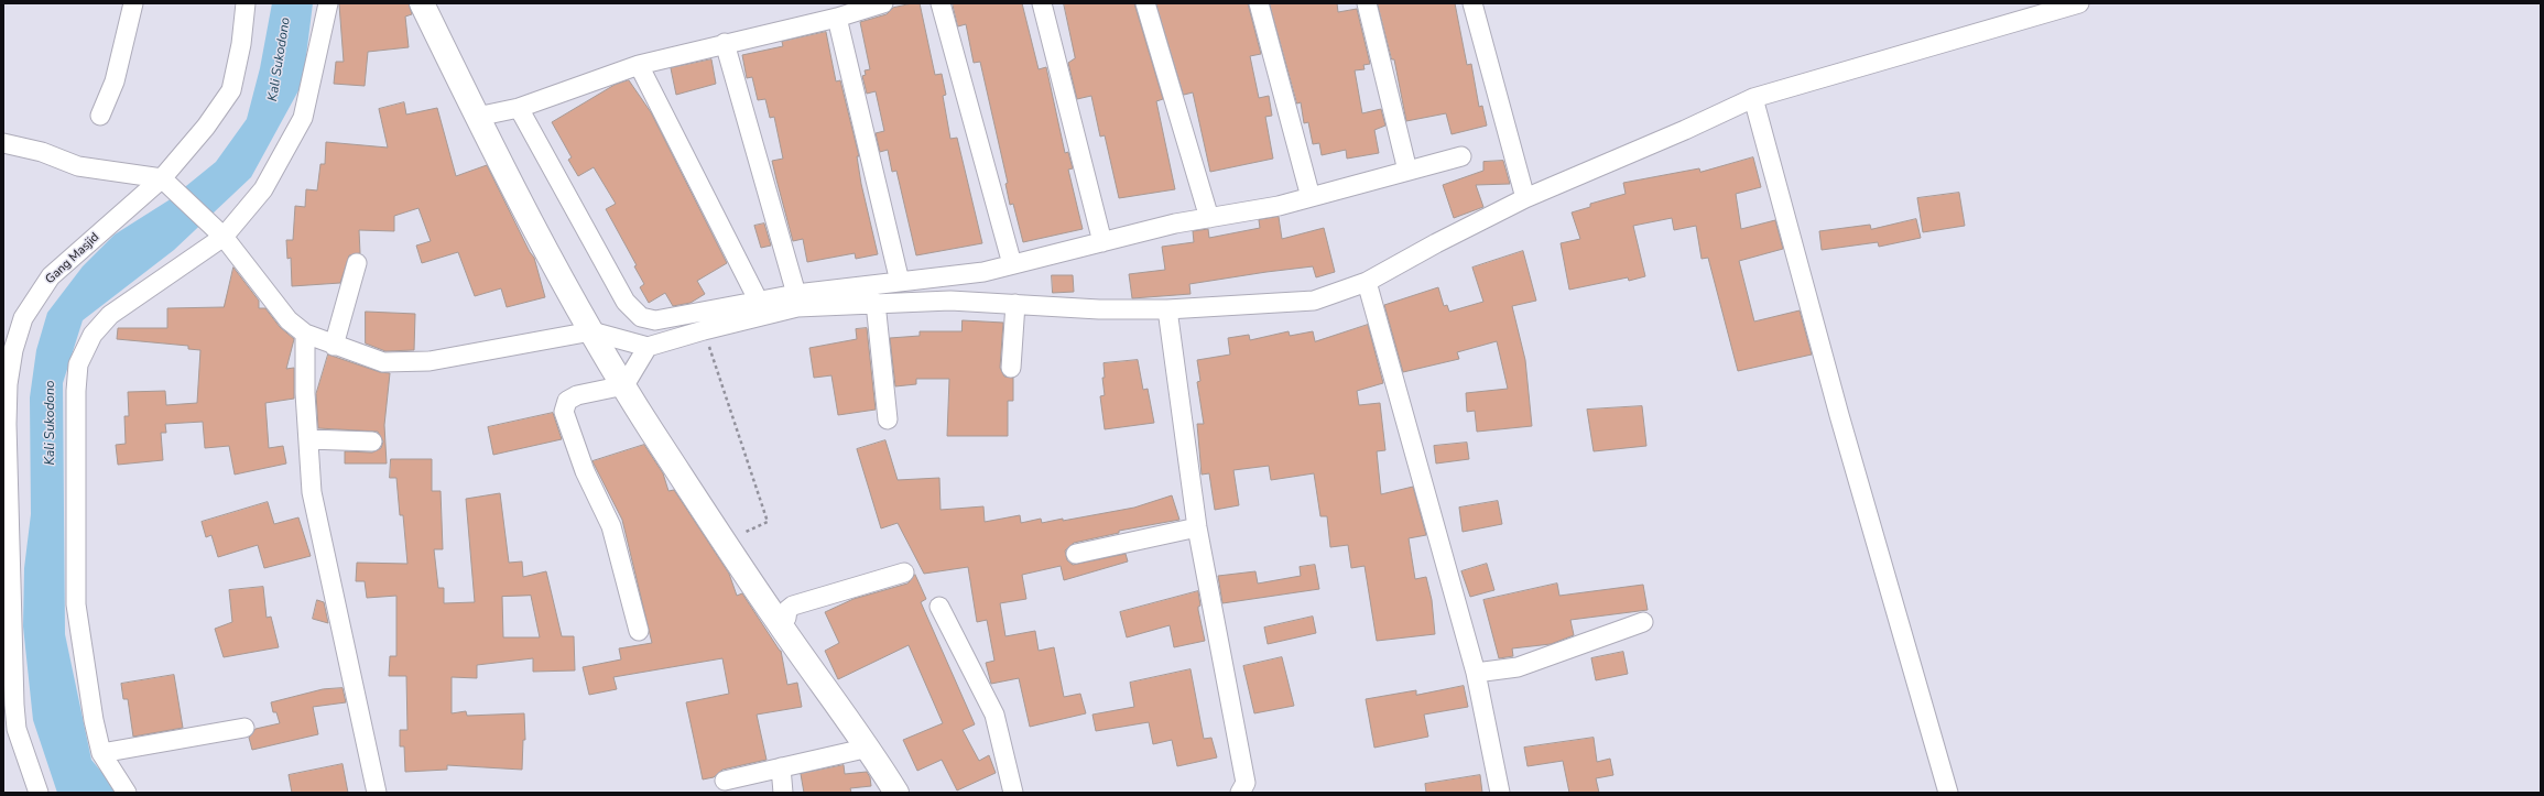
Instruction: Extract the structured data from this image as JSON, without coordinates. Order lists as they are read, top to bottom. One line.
{"streets":{"street":["Gang Masjid"]},"water":["Kali Sukodono"]}
